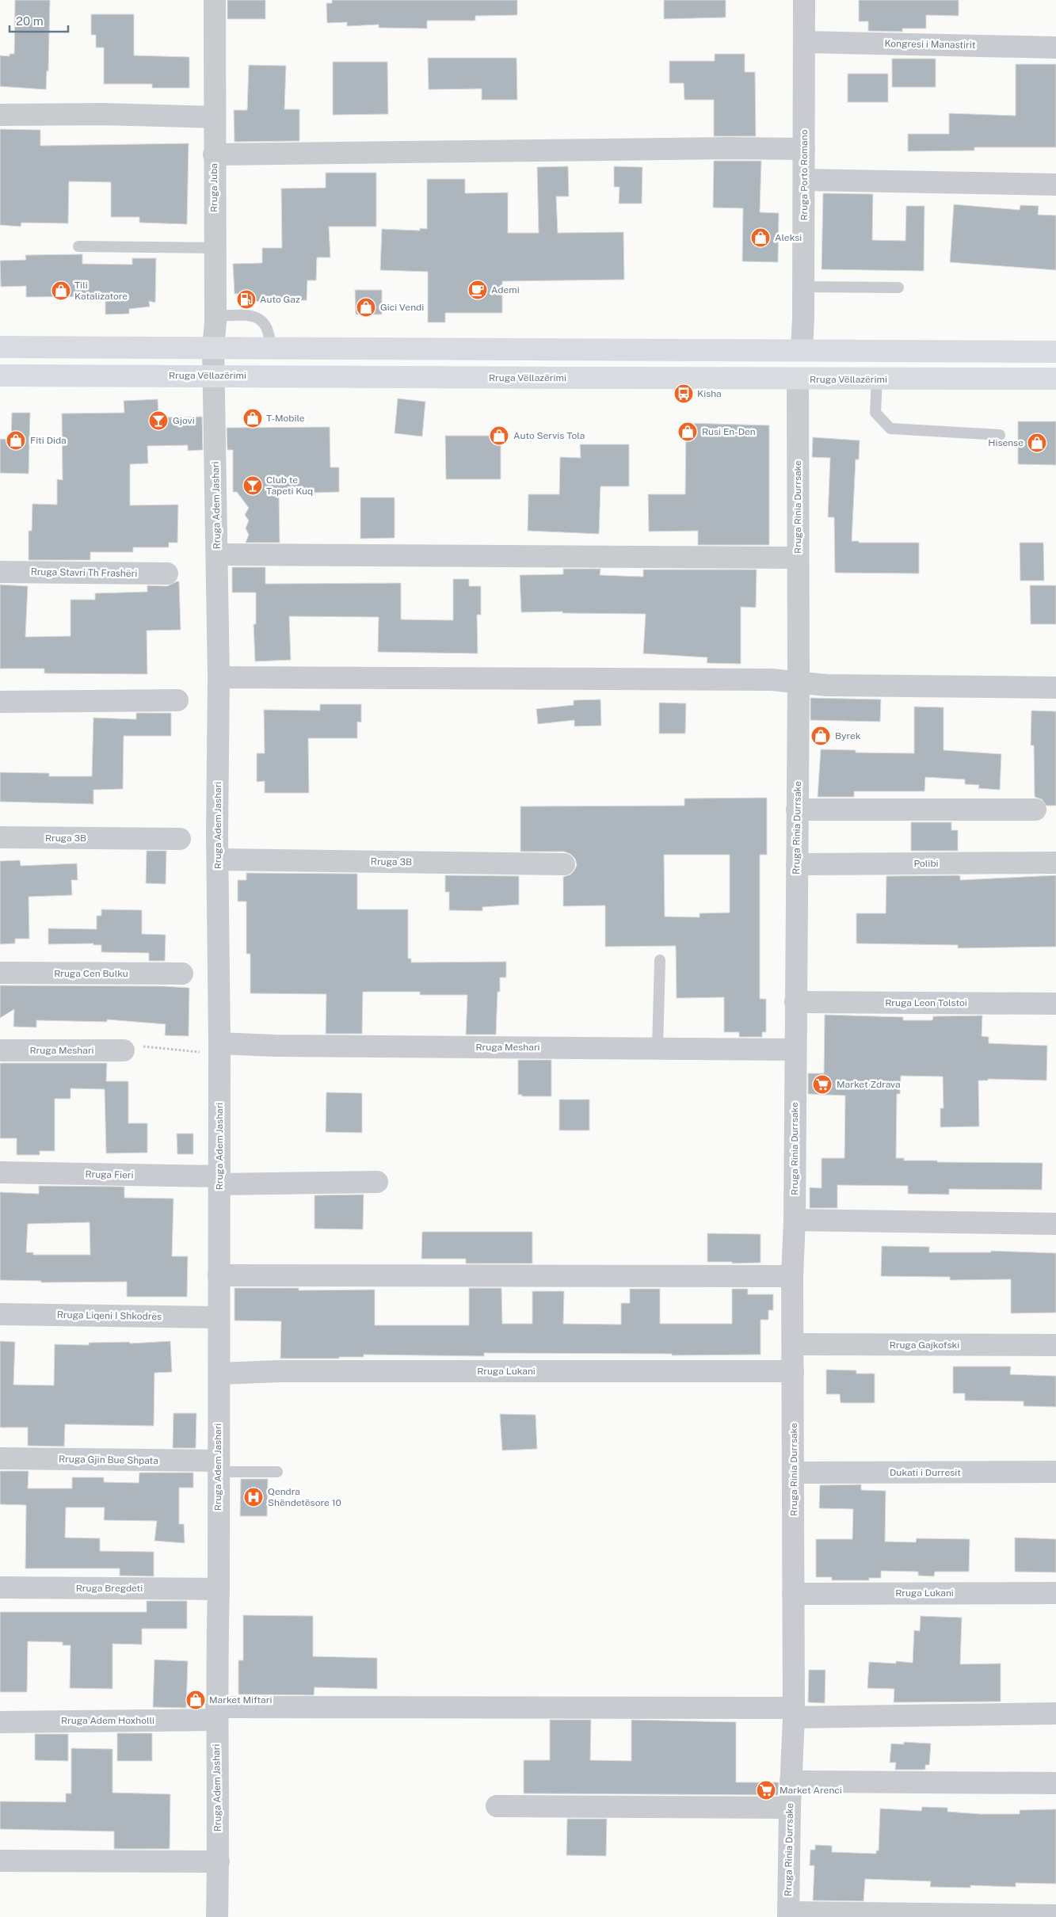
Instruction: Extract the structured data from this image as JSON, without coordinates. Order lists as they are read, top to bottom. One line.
{"streets":{"main road":["Rruga Vëllazërimi"],"street":["Kongresi i Manastirit","Rruga Porto Romano","Rruga Juba","Rruga Adem Jashari","Rruga Rinia Durrsake","Rruga Stavri Th Frashëri","Rruga 3B","Polibi","Rruga Cen Bulku","Rruga Leon Tolstoi","Rruga Meshari","Rruga Fieri","Rruga Liqeni I Shkodrës","Rruga Gajkofski","Rruga Lukani","Rruga Gjin Bue Shpata","Dukati i Durresit","Rruga Bregdeti","Rruga Adem Hoxholli"]},"crossings":[["Kongresi i Manastirit","Rruga Porto Romano"],["Rruga Juba","Rruga Vëllazërimi"],["Rruga Juba","Rruga Adem Jashari"],["Rruga Vëllazërimi","Rruga Adem Jashari"],["Rruga Vëllazërimi","Rruga Rinia Durrsake"],["Rruga Adem Jashari","Rruga 3B"],["Rruga Adem Jashari","Rruga Meshari"],["Rruga Adem Jashari","Rruga Fieri"],["Rruga Adem Jashari","Rruga Liqeni I Shkodrës"],["Rruga Adem Jashari","Rruga Lukani"],["Rruga Adem Jashari","Rruga Gjin Bue Shpata"],["Rruga Adem Jashari","Rruga Bregdeti"],["Rruga Adem Jashari","Rruga Adem Hoxholli"],["Rruga Rinia Durrsake","Polibi"],["Rruga Rinia Durrsake","Rruga Leon Tolstoi"],["Rruga Rinia Durrsake","Rruga Meshari"],["Rruga Rinia Durrsake","Rruga Gajkofski"],["Rruga Rinia Durrsake","Rruga Lukani"],["Rruga Rinia Durrsake","Dukati i Durresit"],["Rruga Rinia Durrsake","Rruga Adem Hoxholli"]],"places":{"shop":["Aleksi","Tili Katalizatore","Gici Vendi","T-Mobile","Rusi En-Den","Auto Servis Tola","Fiti Dida","Hisense","Byrek","Market Miftari"],"cafe":["Ademi"],"fuel station":["Auto Gaz"],"bus stop":["Kisha"],"bar":["Gjovi","Club te Tapeti Kuq"],"supermarket":["Market Zdrava","Market Arenci"],"hospital":["Qendra Shëndetësore 10"]},"scale_bar":"20 m"}
